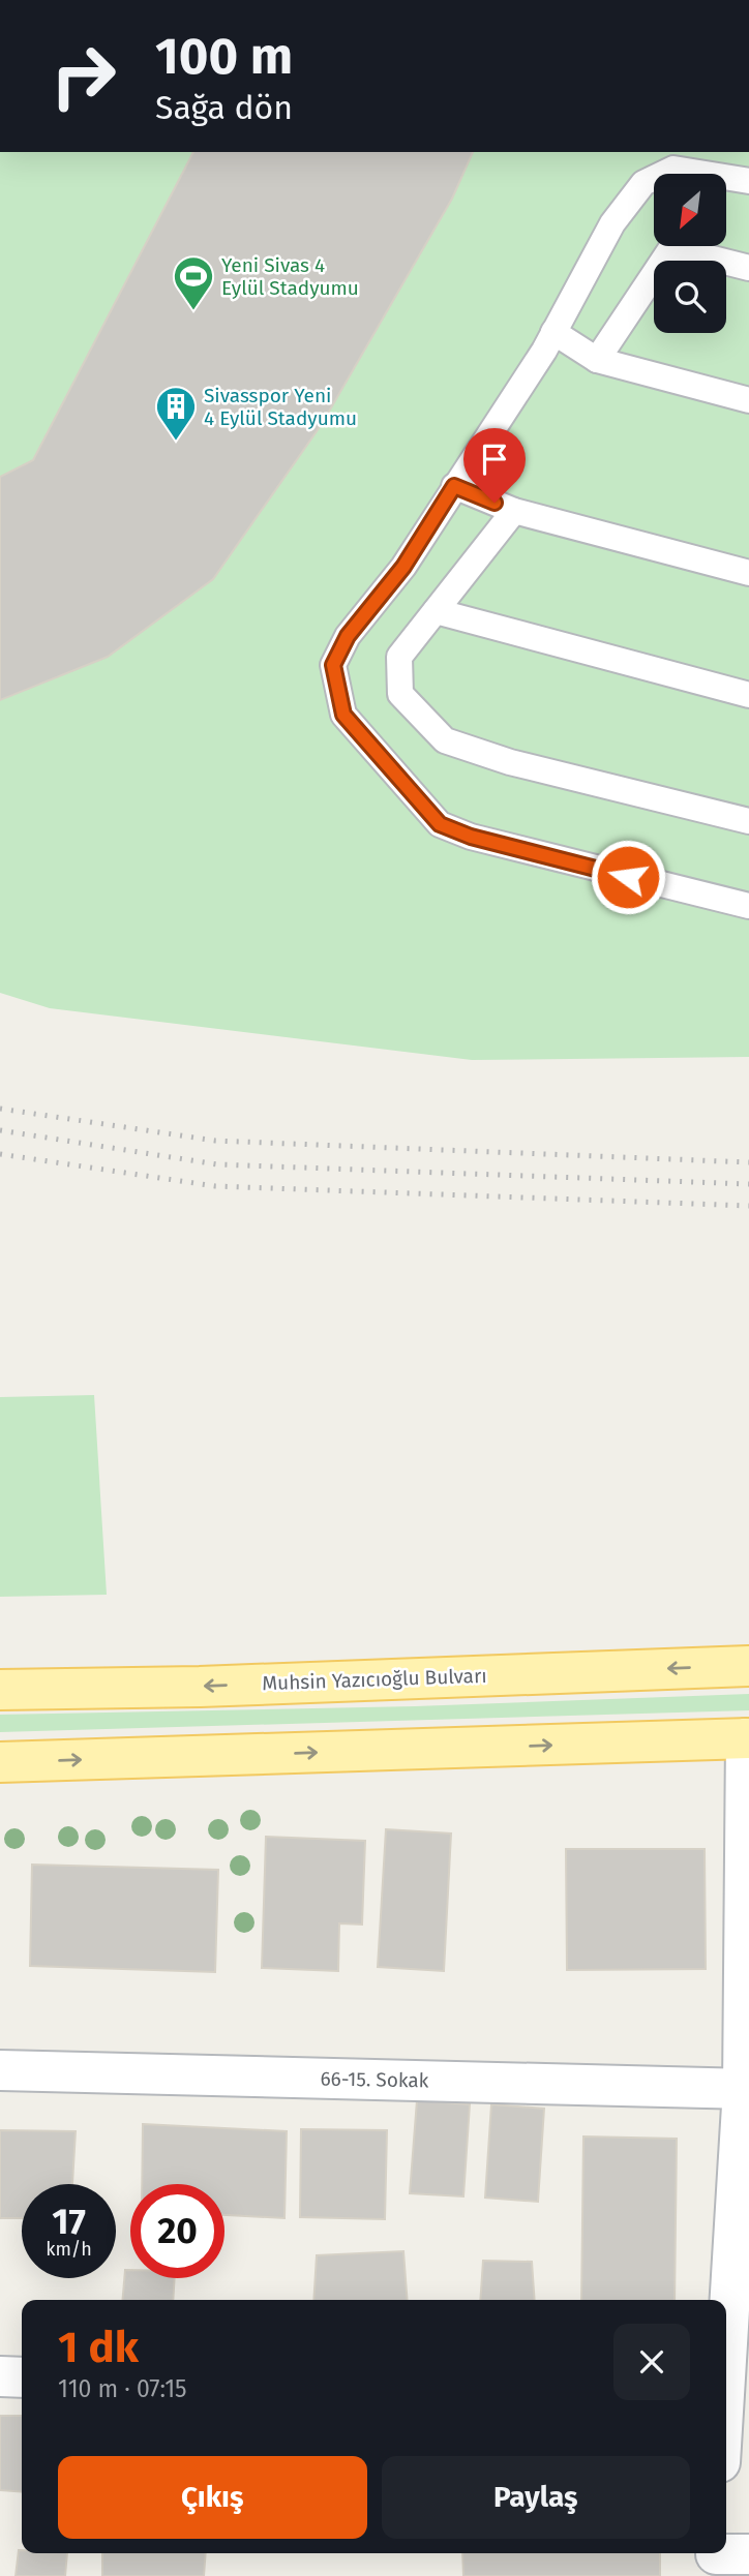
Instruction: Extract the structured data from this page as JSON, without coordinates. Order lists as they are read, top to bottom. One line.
{"streets":{"main road":["Muhsin Yazıcıoğlu Bulvarı"],"street":["66-15. Sokak"]},"places":{"sports":["Yeni Sivas 4 Eylül Stadyumu"],"building":["Sivasspor Yeni 4 Eylül Stadyumu"]},"north":"bottom left","page":{"turn":["100 m","Sağa dön"],"speed":"17 km/h","limit":"20","heading":["1 dk","110 m · 07:15"],"buttons":["Çıkış","Paylaş"]}}
